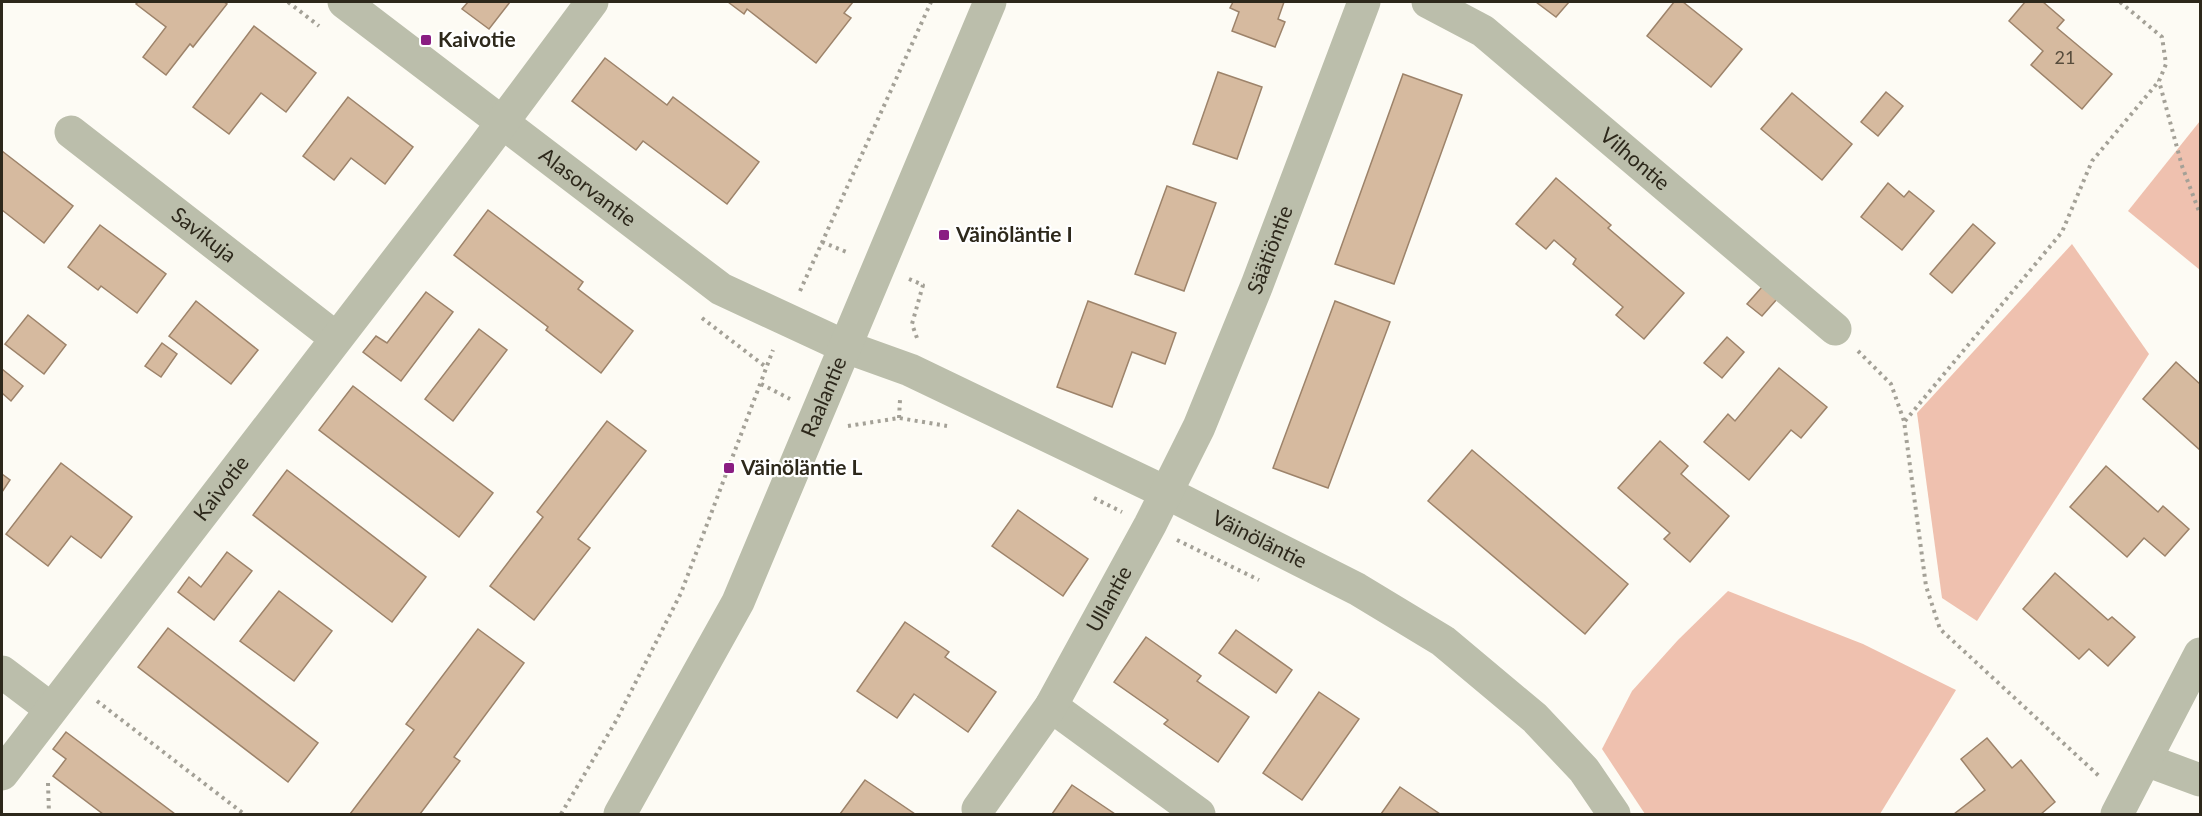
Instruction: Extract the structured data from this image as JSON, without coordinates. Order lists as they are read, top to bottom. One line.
{"streets":{"street":["Vilhontie","Alasorvantie","Savikuja","Säätiöntie","Raalantie","Kaivotie","Väinöläntie","Ullantie"]},"crossings":[["Alasorvantie","Raalantie"],["Alasorvantie","Kaivotie"],["Alasorvantie","Väinöläntie"],["Savikuja","Kaivotie"],["Säätiöntie","Väinöläntie"],["Säätiöntie","Ullantie"],["Raalantie","Väinöläntie"],["Väinöläntie","Ullantie"]],"places":{"transit":["Kaivotie","Väinöläntie I","Väinöläntie L"]},"house_numbers":["21"]}
